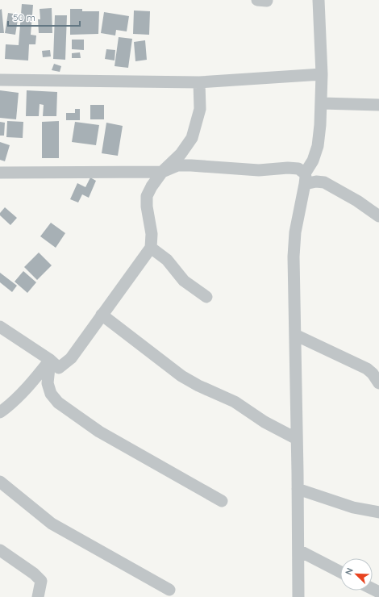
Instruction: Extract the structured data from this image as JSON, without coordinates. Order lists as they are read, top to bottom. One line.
{"scale_bar":"50 m","north":"top left"}
